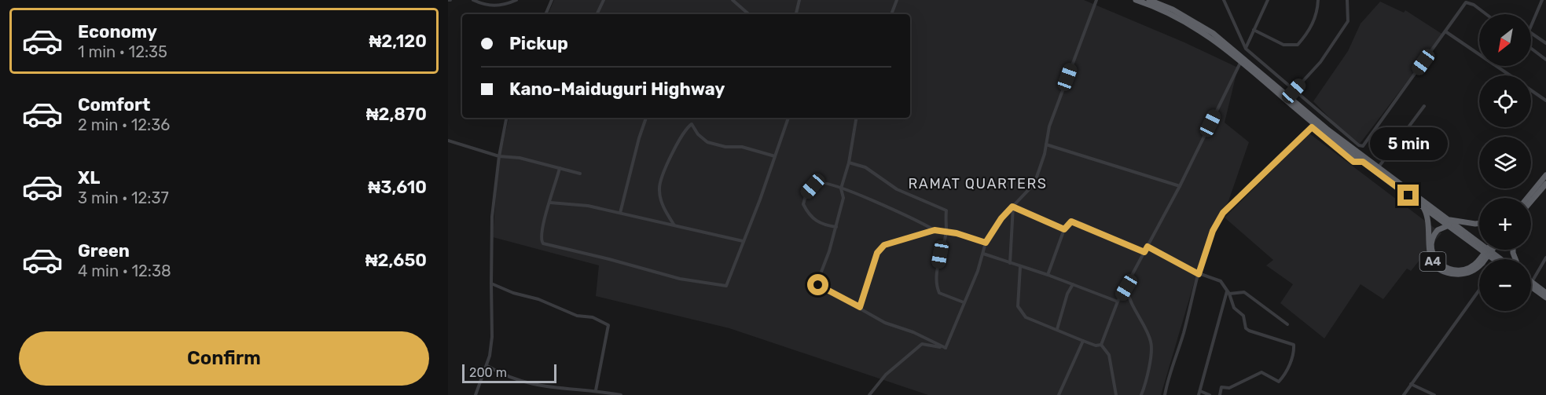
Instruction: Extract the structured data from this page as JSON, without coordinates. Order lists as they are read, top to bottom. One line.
{"streets":{"highway":["A4"]},"districts":["RAMAT QUARTERS"],"scale_bar":"200 m","north":"bottom left","page":{"list":[{"name":"Economy","note":"1 min · 12:35","value":"₦2,120"},{"name":"Comfort","note":"2 min · 12:36","value":"₦2,870"},{"name":"XL","note":"3 min · 12:37","value":"₦3,610"},{"name":"Green","note":"4 min · 12:38","value":"₦2,650"}],"map_buttons":["+","−"],"banner":["Pickup","Kano-Maiduguri Highway"],"bubble":"5 min","buttons":"Confirm","scale":"200 m"}}
